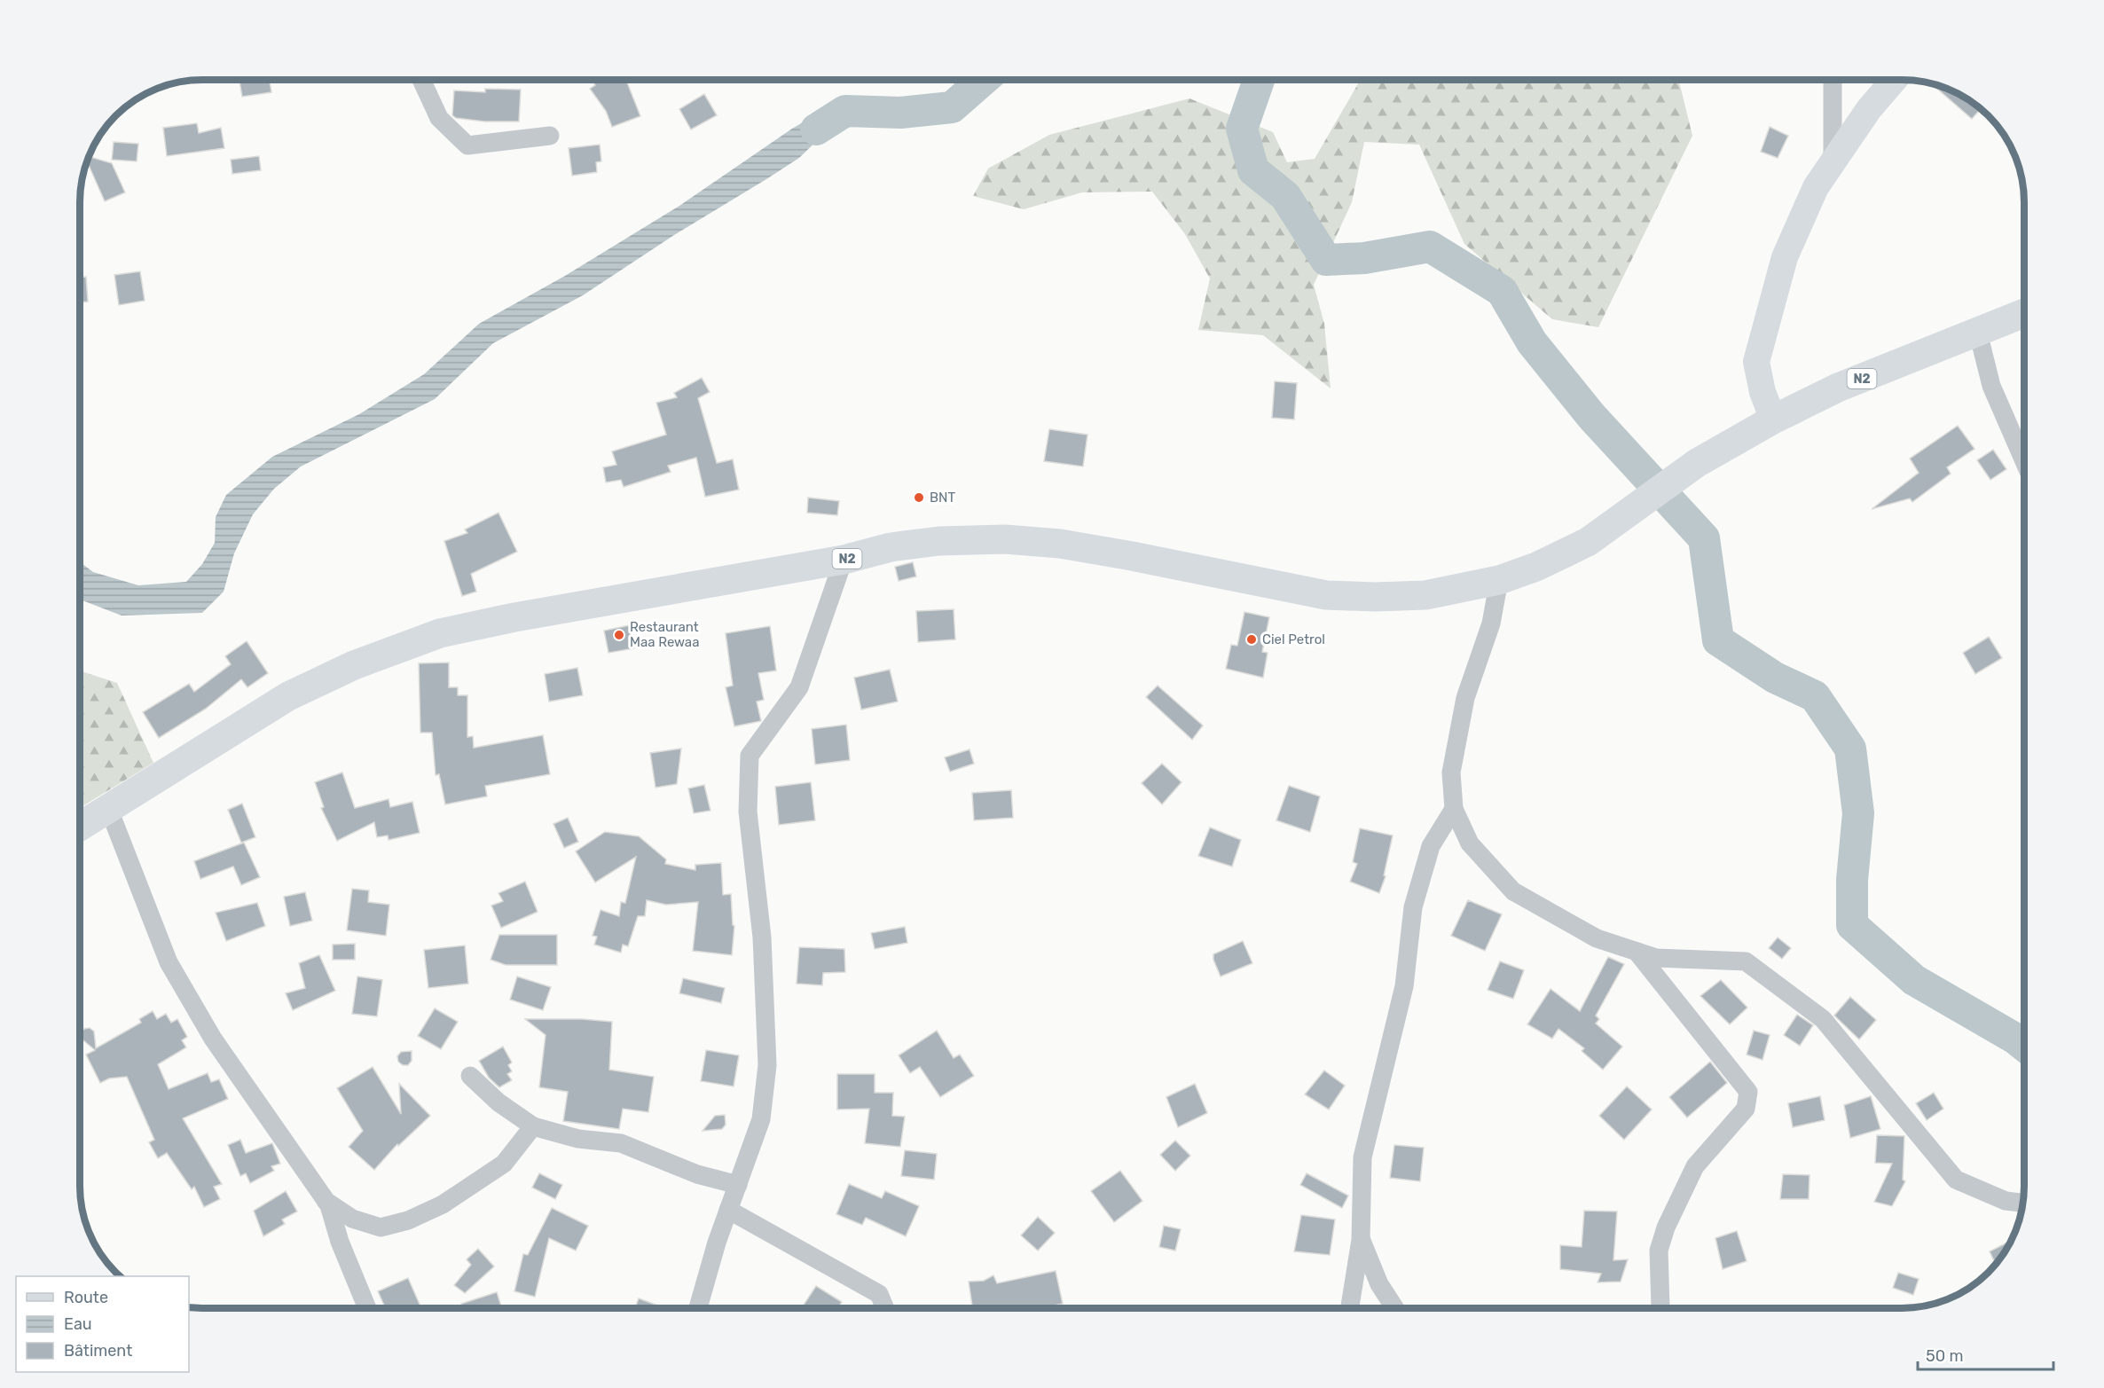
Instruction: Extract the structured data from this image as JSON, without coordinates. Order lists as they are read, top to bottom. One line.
{"streets":{"highway":["N2"]},"places":["BNT","Restaurant Maa Rewaa","Ciel Petrol"],"legend":["Route","Eau","Bâtiment"],"scale_bar":"50 m"}
